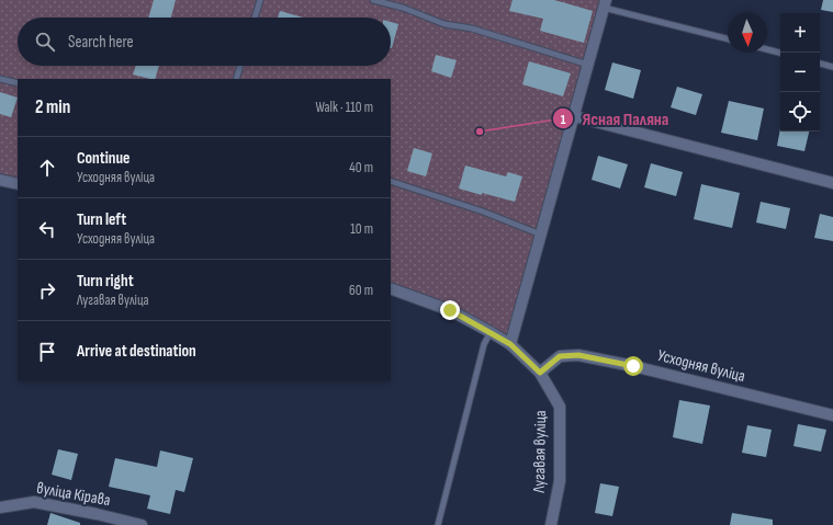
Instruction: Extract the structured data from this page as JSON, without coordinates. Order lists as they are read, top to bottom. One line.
{"streets":{"street":["Усходняя вуліца","Лугавая вуліца","вуліца Кірава"]},"crossings":[["Усходняя вуліца","Лугавая вуліца"]],"places":["Ясная Паляна"],"north":"bottom","page":{"map_buttons":["+","−"],"search":"Search here","heading":["2 min","Walk · 110 m"],"list":[["Continue","Усходняя вуліца","40 m"],["Turn left","Усходняя вуліца","10 m"],["Turn right","Лугавая вуліца","60 m"],"Arrive at destination"]}}
